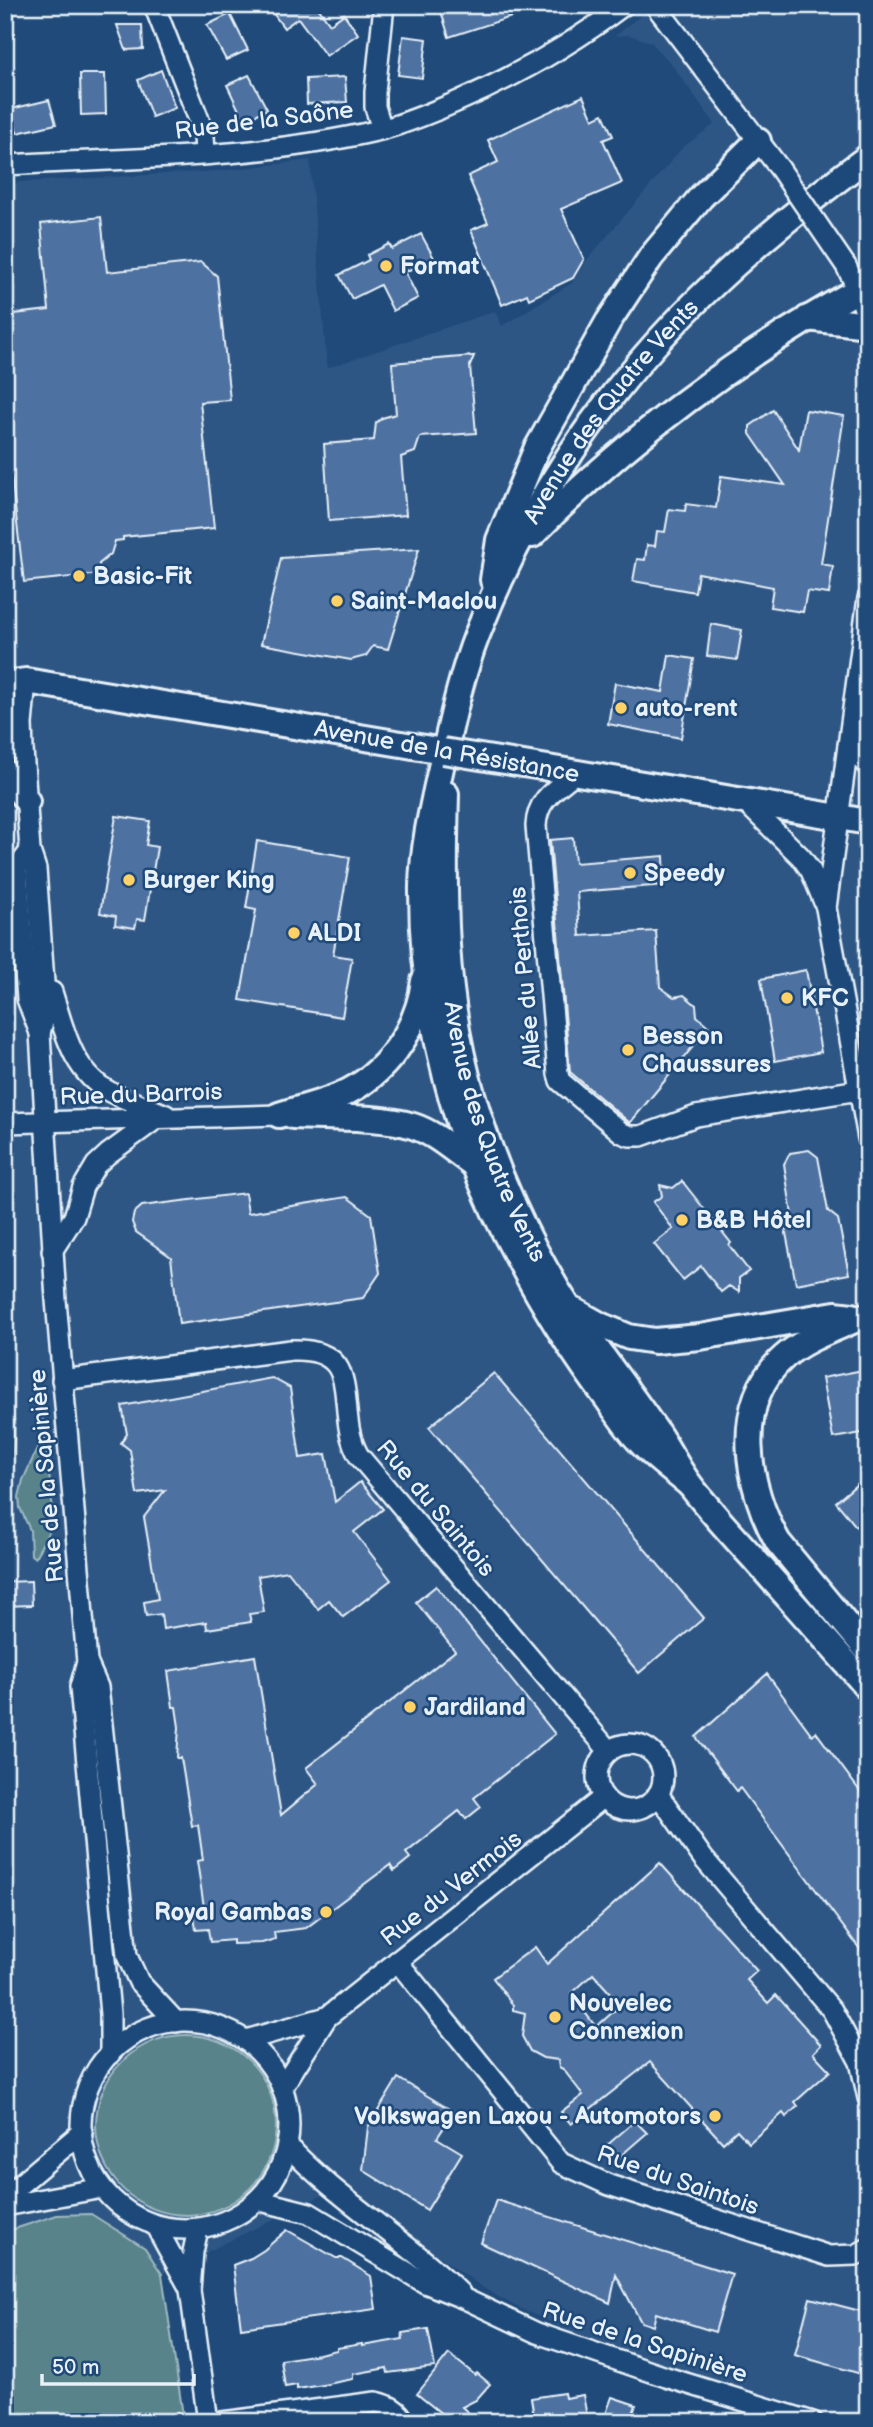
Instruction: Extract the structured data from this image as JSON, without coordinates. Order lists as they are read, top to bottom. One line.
{"streets":{"main road":["Avenue des Quatre Vents","Avenue de la Résistance"],"street":["Rue de la Saône","Allée du Perthois","Rue du Barrois","Rue de la Sapinière","Rue du Saintois","Rue du Vermois"]},"crossings":[["Avenue de la Résistance","Allée du Perthois"],["Avenue de la Résistance","Rue de la Sapinière"],["Rue du Barrois","Rue de la Sapinière"],["Rue de la Sapinière","Rue du Saintois"],["Rue de la Sapinière","Rue du Vermois"],["Rue du Saintois","Rue du Vermois"]],"places":["Format","Basic-Fit","Saint-Maclou","auto-rent","Speedy","Burger King","ALDI","KFC","Besson Chaussures","B&B Hôtel","Jardiland","Royal Gambas","Nouvelec Connexion","Volkswagen Laxou - Automotors"],"scale_bar":"50 m"}
